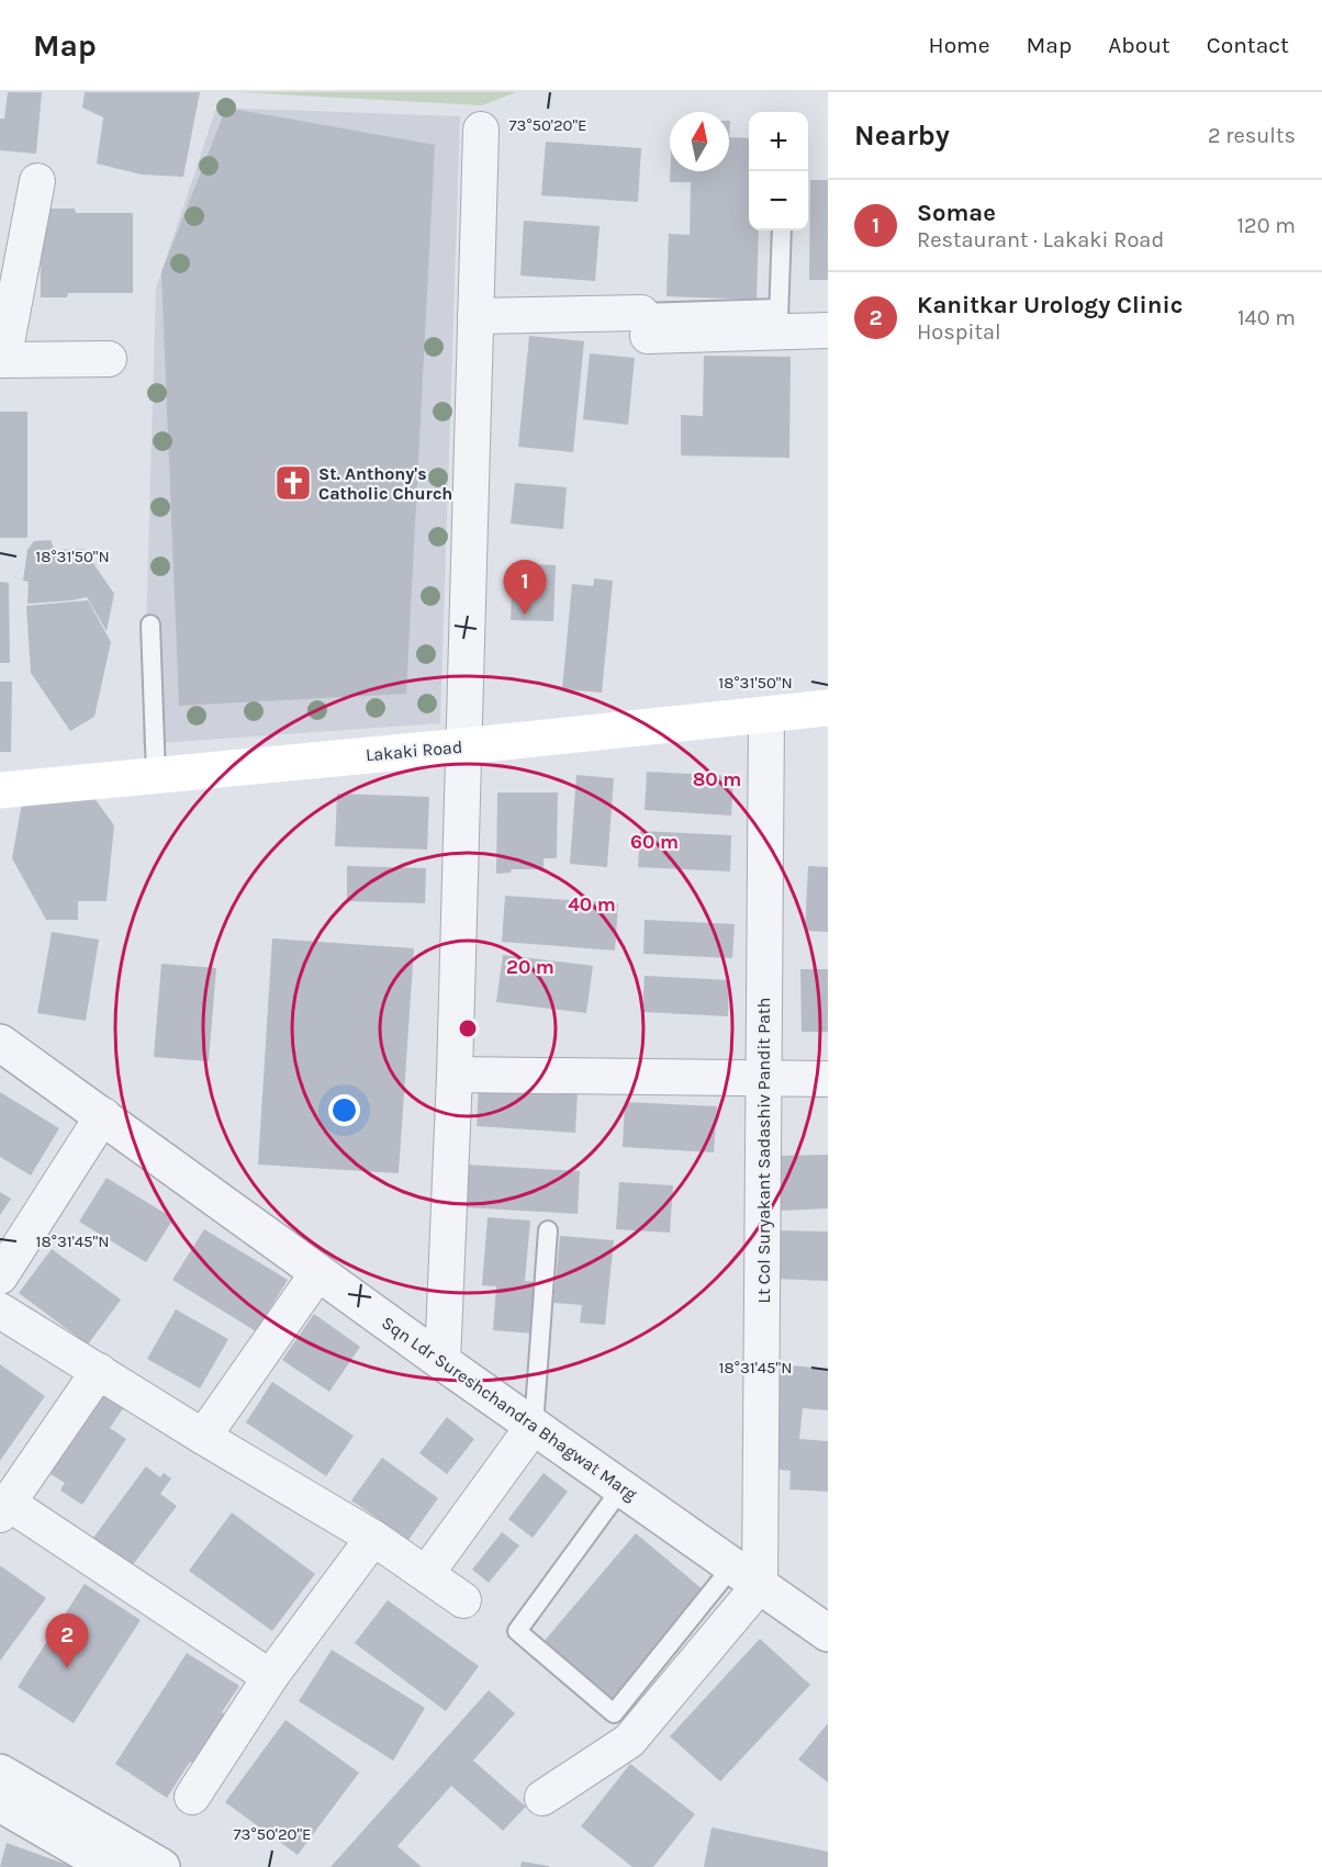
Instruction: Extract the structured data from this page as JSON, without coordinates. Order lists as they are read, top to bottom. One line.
{"streets":{"main road":["Lakaki Road"],"street":["Lt Col Suryakant Sadashiv Pandit Path","Sqn Ldr Sureshchandra Bhagwat Marg"]},"crossings":[["Lakaki Road","Lt Col Suryakant Sadashiv Pandit Path"],["Lt Col Suryakant Sadashiv Pandit Path","Sqn Ldr Sureshchandra Bhagwat Marg"]],"places":{"church":["St. Anthony's Catholic Church"]},"north":"top","page":{"header":"Map","nav":["Home","Map","About","Contact"],"heading":["Nearby","2 results"],"map_buttons":["+","−"],"list":[{"mark":"1","name":"Somae","note":"Restaurant · Lakaki Road","value":"120 m"},{"mark":"2","name":"Kanitkar Urology Clinic","note":"Hospital","value":"140 m"}],"pins":["1","2"]},"coordinates":["73°50'20\"E","18°31'50\"N","18°31'45\"N"],"rings":["80 m","60 m","40 m","20 m"]}
